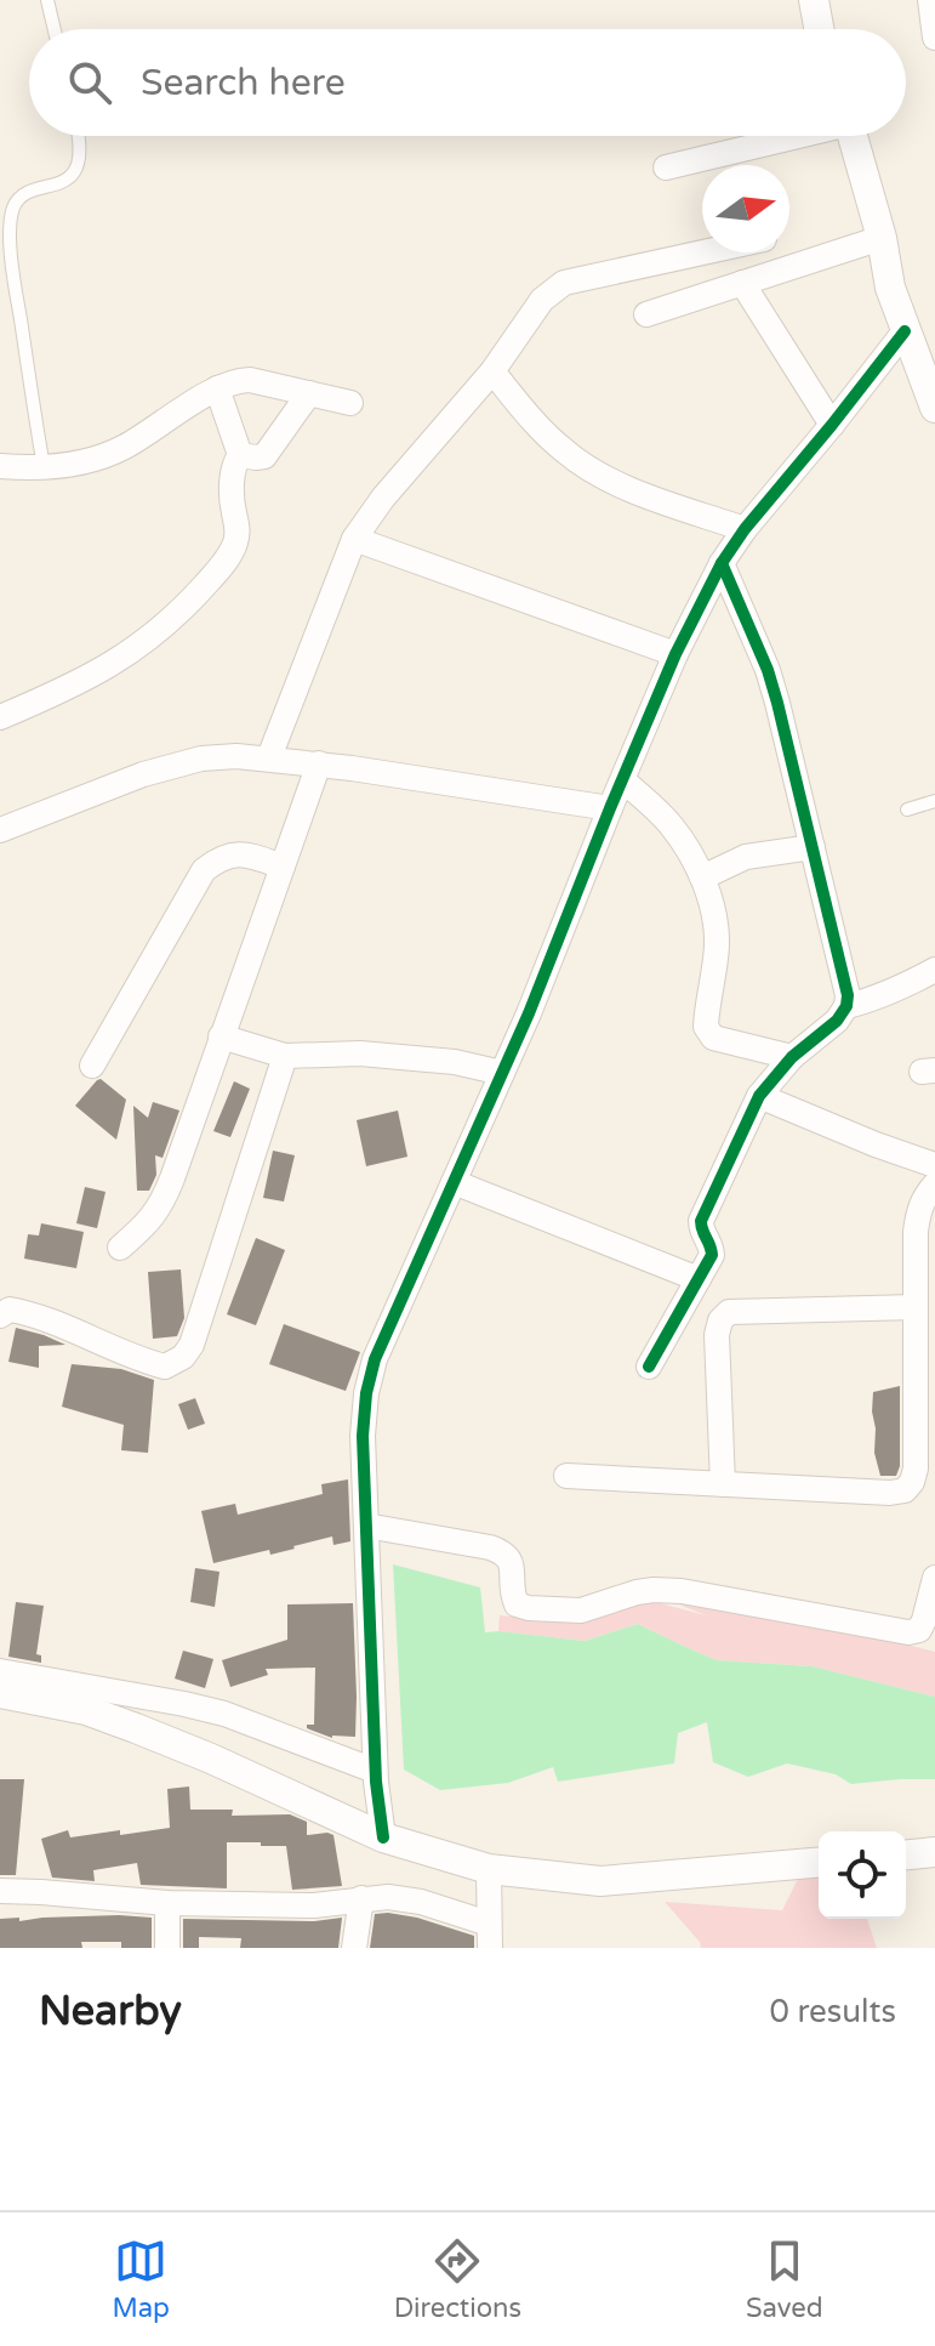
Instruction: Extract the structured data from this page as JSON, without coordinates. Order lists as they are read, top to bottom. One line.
{"north":"right","page":{"search":"Search here","heading":["Nearby","0 results"],"nav":["Map","Directions","Saved"]}}
